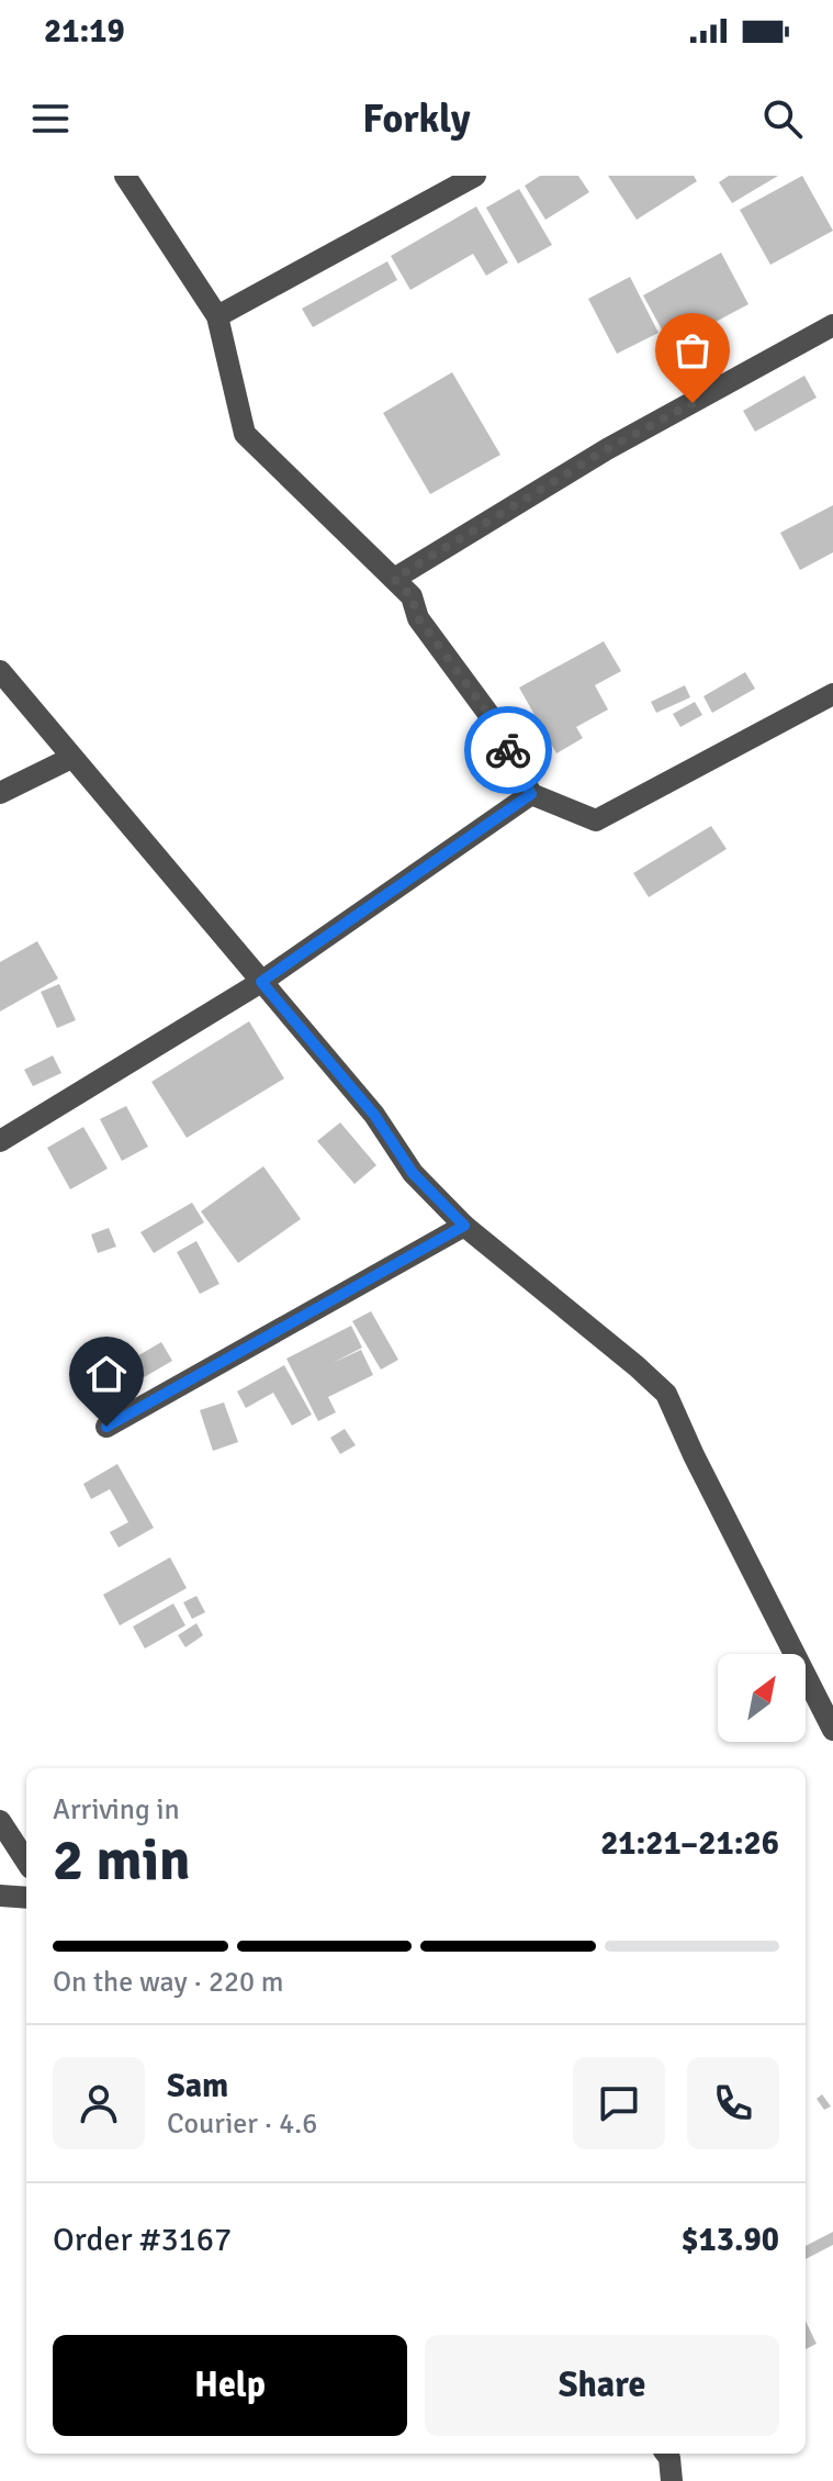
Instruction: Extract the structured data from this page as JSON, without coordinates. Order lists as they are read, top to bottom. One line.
{"north":"top right","page":{"status":"21:19","header":"Forkly","heading":["2 min","Arriving in","21:21–21:26"],"panel":["Sam","Courier · 4.6","Order #3167","$13.90"],"bar":"On the way · 220 m","buttons":["Help","Share"]}}
